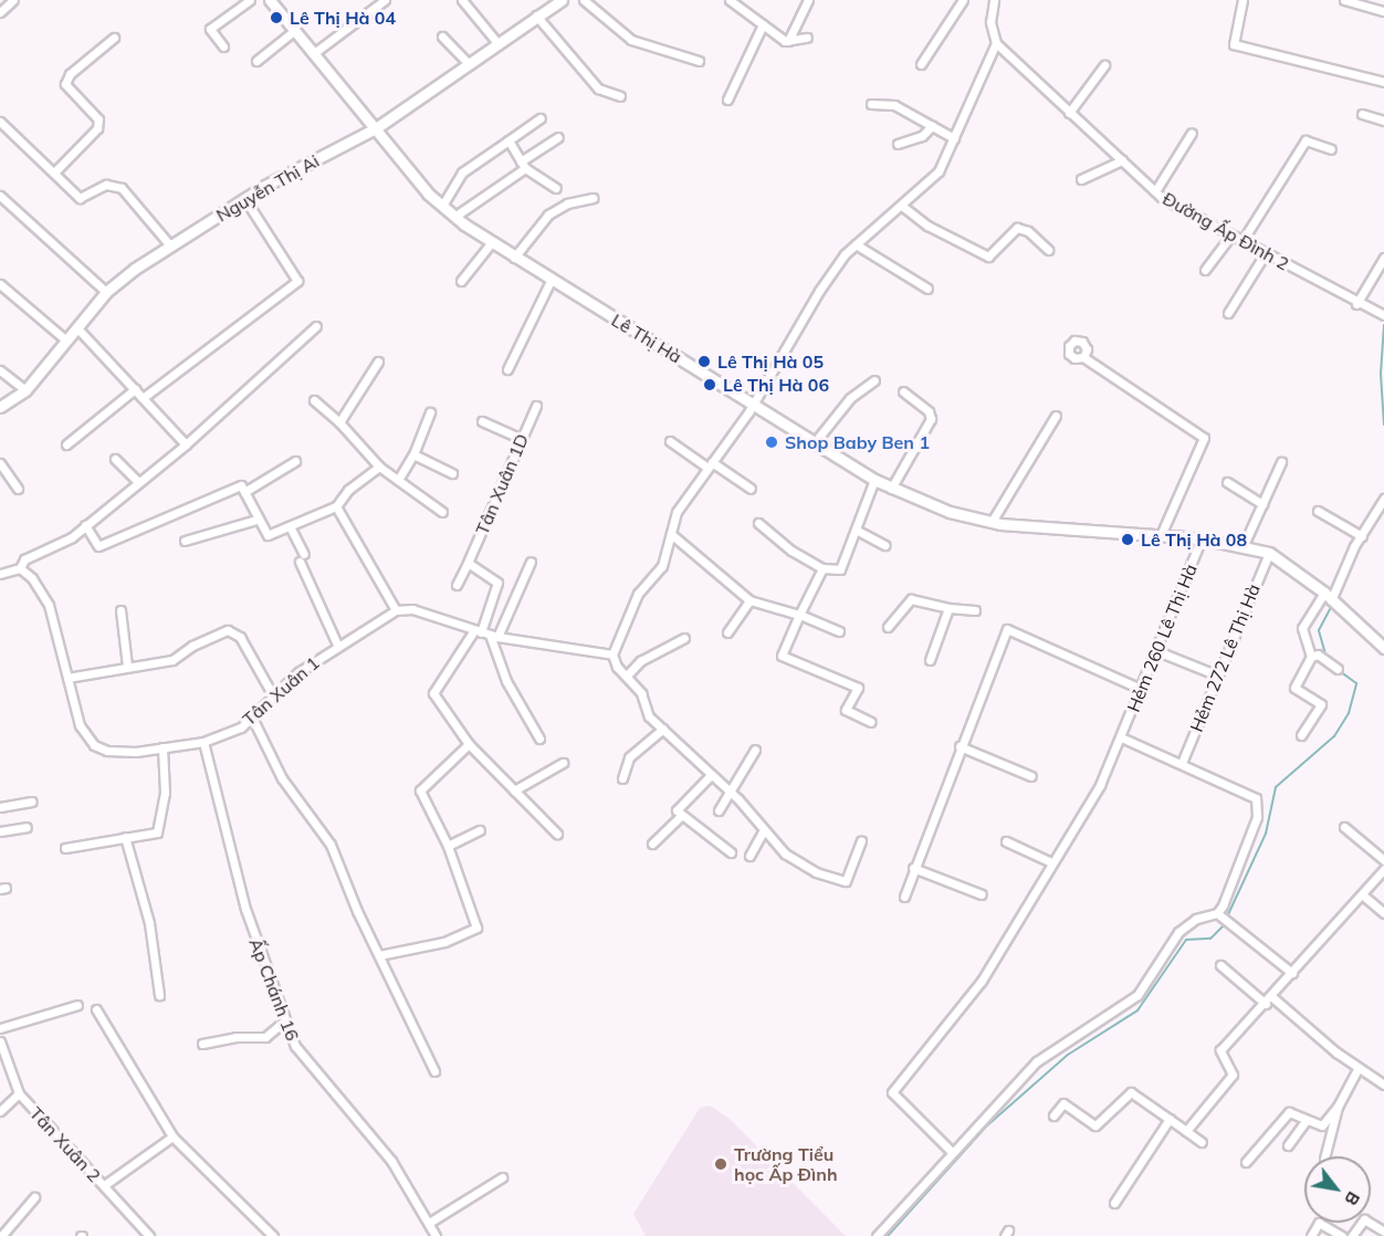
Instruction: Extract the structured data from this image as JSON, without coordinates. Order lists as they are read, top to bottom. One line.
{"streets":{"street":["Nguyễn Thị Ai","Đường Ấp Đình 2","Lê Thị Hà","Tân Xuân 1D","Hẻm 260 Lê Thị Hà","Hẻm 272 Lê Thị Hà","Tân Xuân 1","Ấp Chánh 16","Tân Xuân 2"]},"crossings":[["Nguyễn Thị Ai","Lê Thị Hà"],["Lê Thị Hà","Hẻm 260 Lê Thị Hà"],["Lê Thị Hà","Hẻm 272 Lê Thị Hà"],["Tân Xuân 1","Ấp Chánh 16"]],"places":["Lê Thị Hà 04","Lê Thị Hà 05","Lê Thị Hà 06","Shop Baby Ben 1","Lê Thị Hà 08","Trường Tiểu học Ấp Đình"],"north":"bottom right"}
